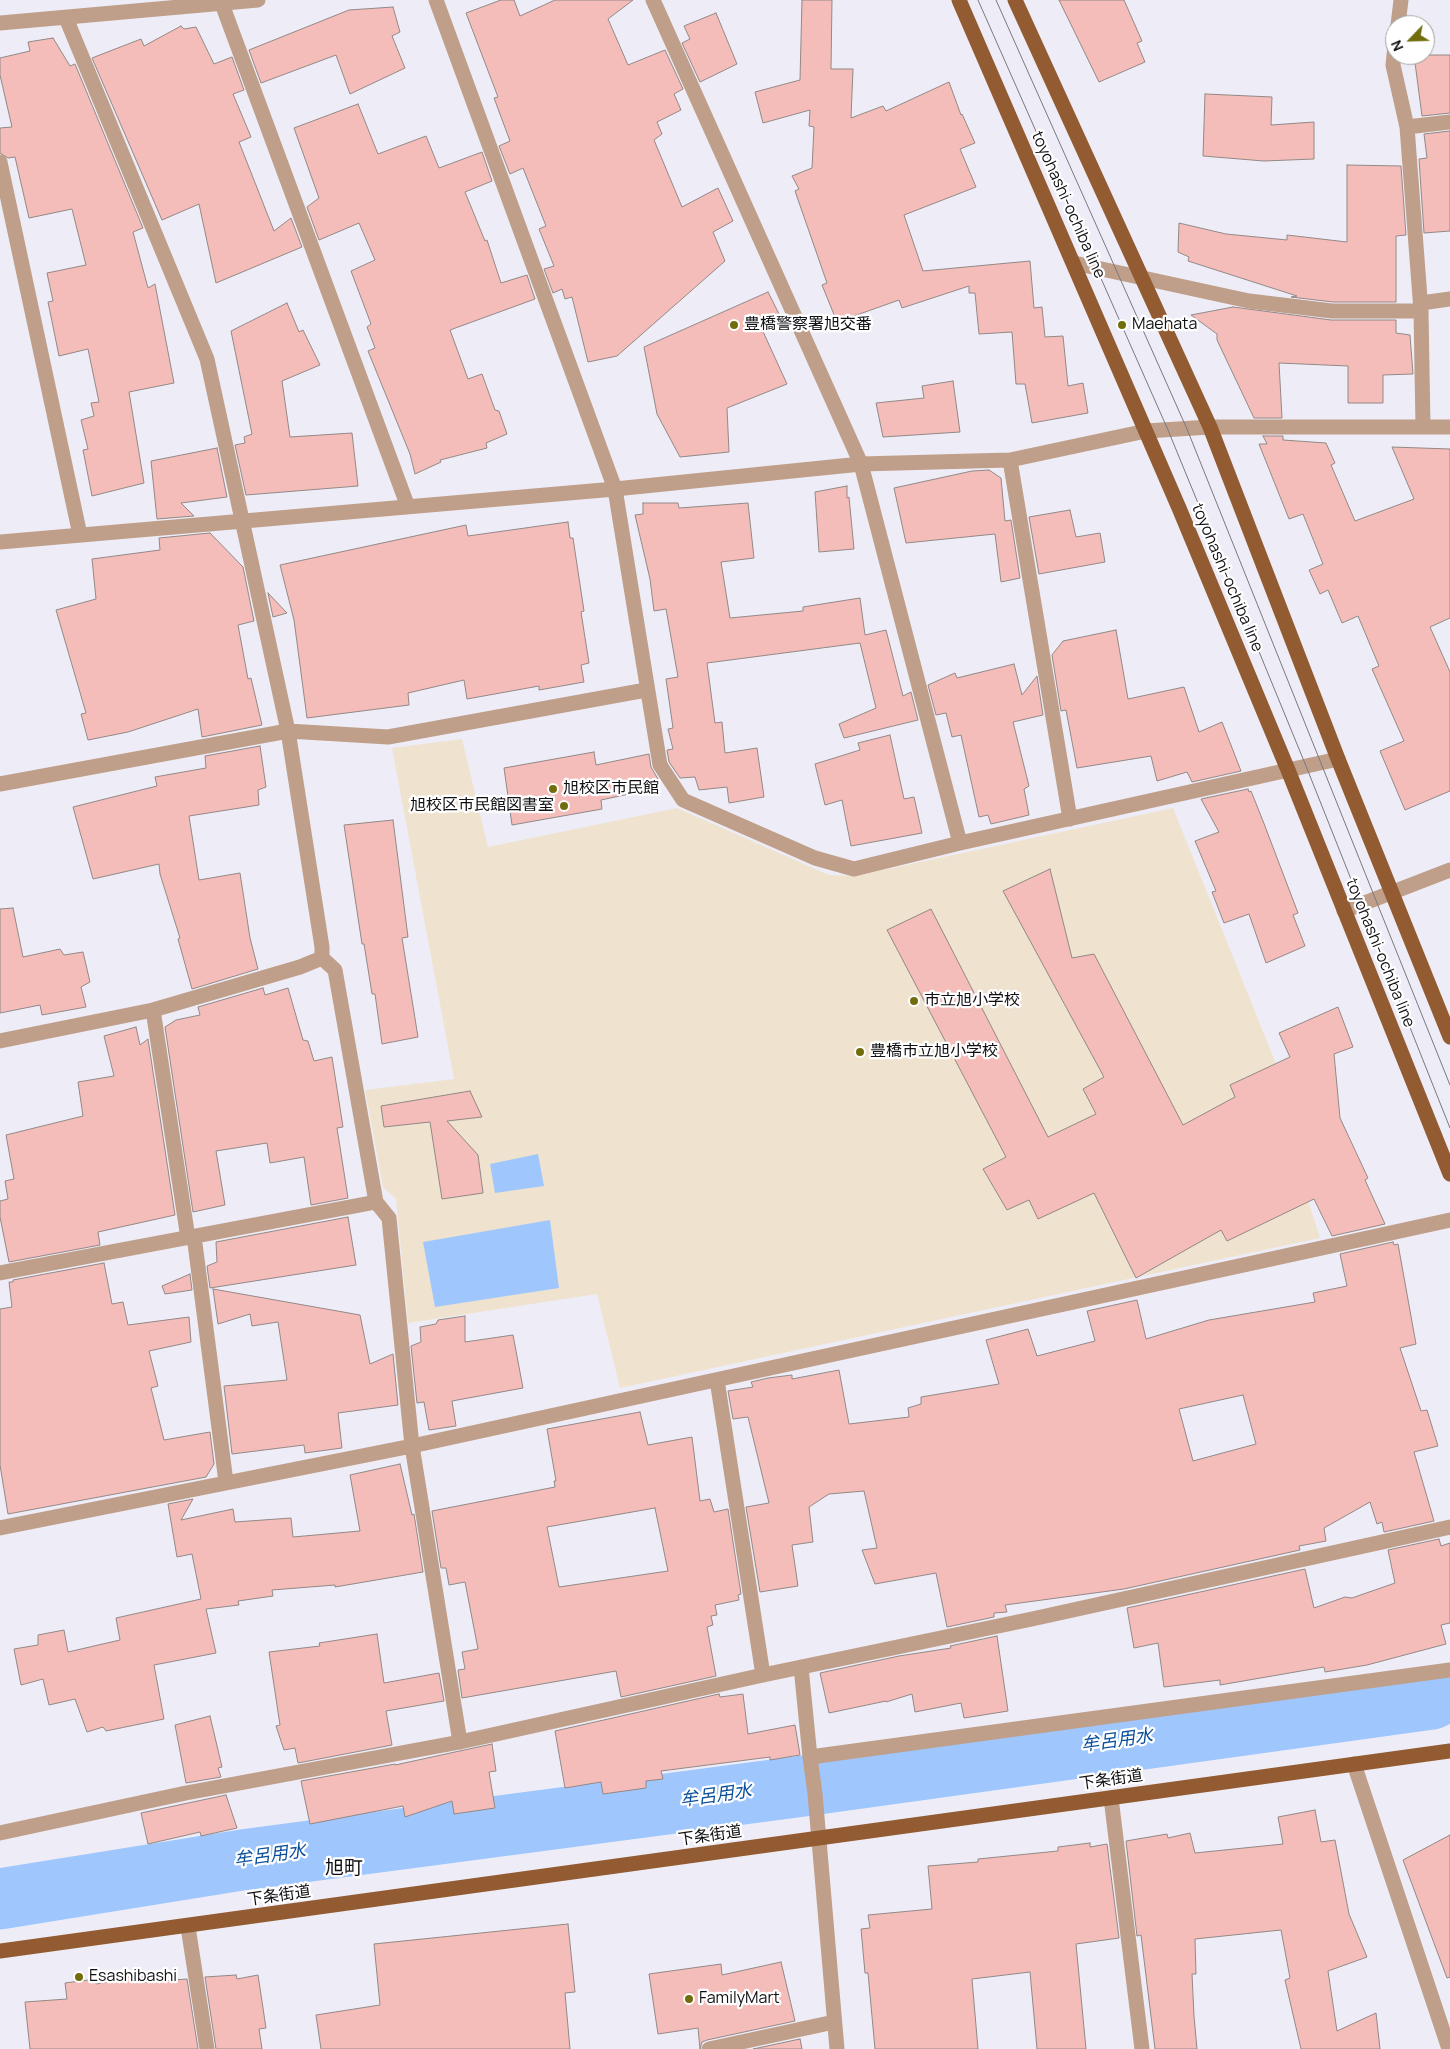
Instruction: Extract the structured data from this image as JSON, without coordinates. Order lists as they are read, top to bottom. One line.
{"streets":{"main road":["toyohashi-ochiba line","下条街道"]},"districts":["旭町"],"water":["牟呂用水"],"places":["豊橋警察署旭交番","Maehata","旭校区市民館","旭校区市民館図書室","市立旭小学校","豊橋市立旭小学校","Esashibashi","FamilyMart"],"north":"bottom left"}
